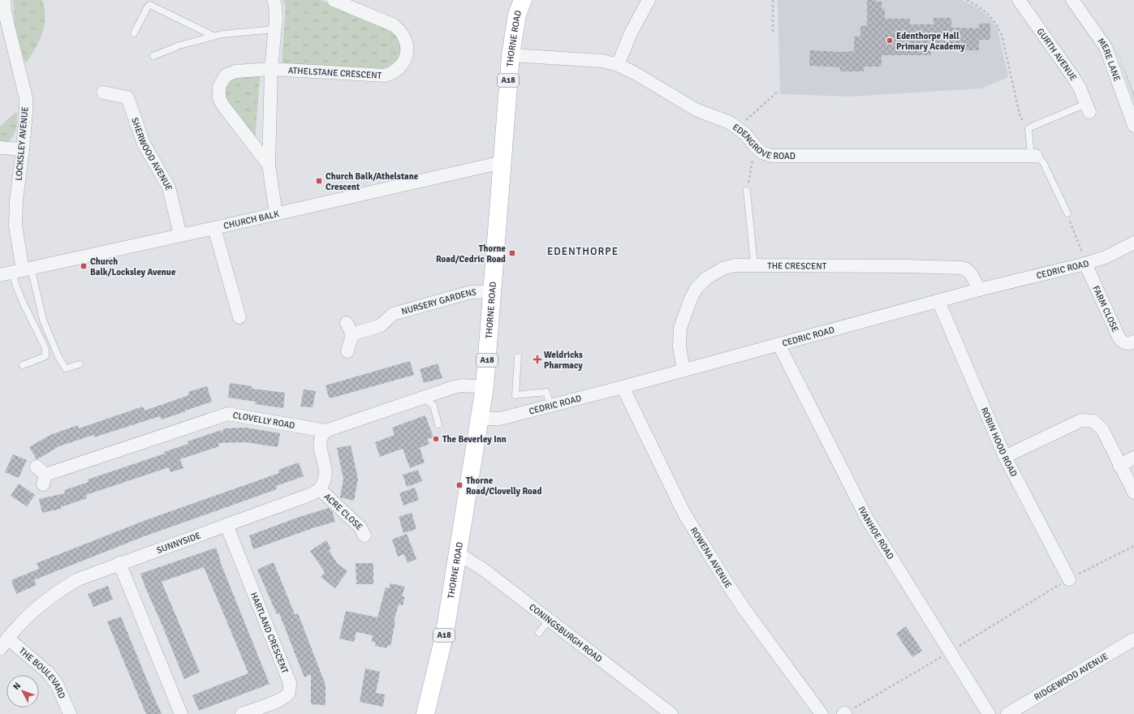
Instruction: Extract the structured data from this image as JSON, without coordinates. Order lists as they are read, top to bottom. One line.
{"streets":{"main road":["THORNE ROAD","A18"],"street":["GURTH AVENUE","MERE LANE","ATHELSTANE CRESCENT","EDENGROVE ROAD","LOCKSLEY AVENUE","SHERWOOD AVENUE","CHURCH BALK","THE CRESCENT","CEDRIC ROAD","NURSERY GARDENS","FARM CLOSE","CLOVELLY ROAD","ROBIN HOOD ROAD","ACRE CLOSE","IVANHOE ROAD","SUNNYSIDE","ROWENA AVENUE","HARTLAND CRESCENT","CONINGSBURGH ROAD","THE BOULEVARD","RIDGEWOOD AVENUE"]},"crossings":[["THORNE ROAD","EDENGROVE ROAD"],["THORNE ROAD","CHURCH BALK"],["THORNE ROAD","CEDRIC ROAD"],["THORNE ROAD","NURSERY GARDENS"],["THORNE ROAD","CLOVELLY ROAD"],["THORNE ROAD","CONINGSBURGH ROAD"],["ATHELSTANE CRESCENT","CHURCH BALK"],["LOCKSLEY AVENUE","CHURCH BALK"],["SHERWOOD AVENUE","CHURCH BALK"],["THE CRESCENT","CEDRIC ROAD"],["CEDRIC ROAD","FARM CLOSE"],["CEDRIC ROAD","ROBIN HOOD ROAD"],["CEDRIC ROAD","IVANHOE ROAD"],["CEDRIC ROAD","ROWENA AVENUE"],["ACRE CLOSE","SUNNYSIDE"],["SUNNYSIDE","HARTLAND CRESCENT"],["SUNNYSIDE","THE BOULEVARD"]],"districts":["EDENTHORPE"],"places":{"other":["Edenthorpe Hall Primary Academy","The Beverley Inn"],"transit":["Church Balk/Athelstane Crescent","Thorne Road/Cedric Road","Church Balk/Locksley Avenue","Thorne Road/Clovelly Road"],"health":["Weldricks Pharmacy"]},"north":"top left"}
